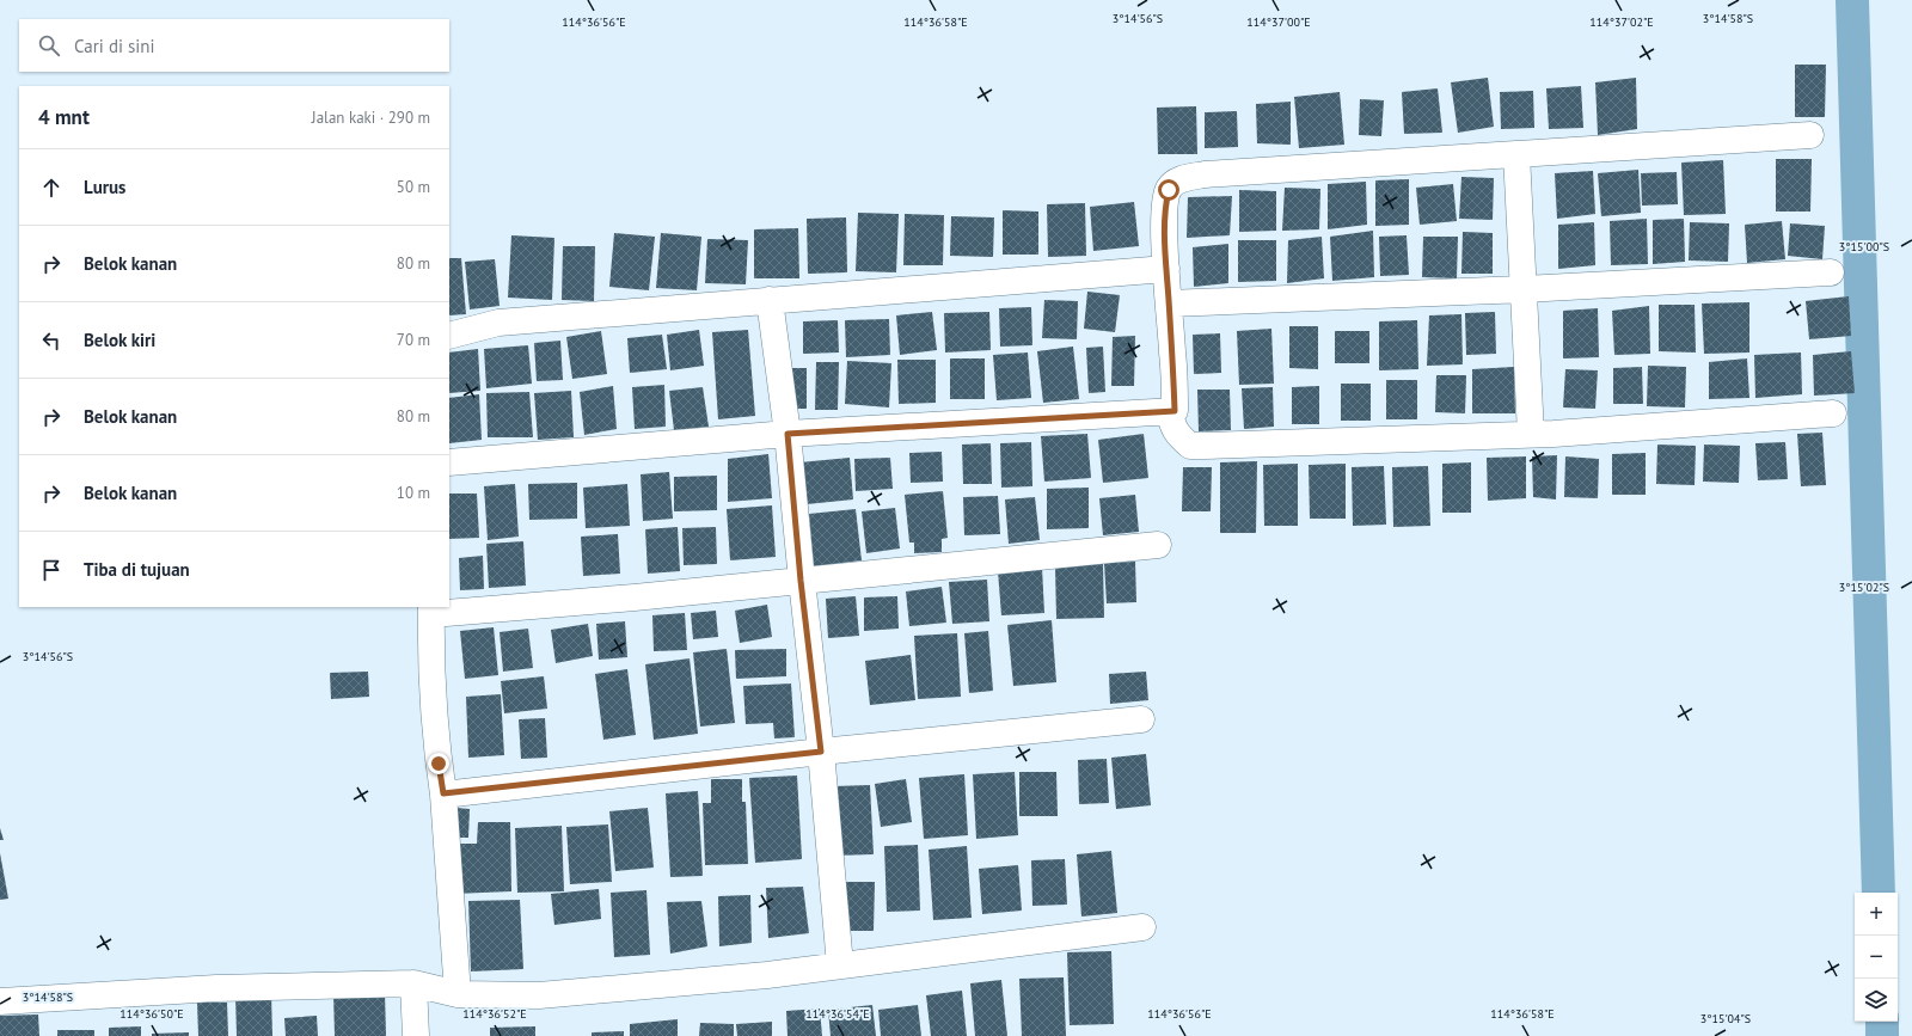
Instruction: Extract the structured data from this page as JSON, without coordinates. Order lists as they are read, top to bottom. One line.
{"page":{"search":"Cari di sini","heading":["4 mnt","Jalan kaki · 290 m"],"list":[["Lurus","50 m"],["Belok kanan","80 m"],["Belok kiri","70 m"],["Belok kanan","80 m"],["Belok kanan","10 m"],"Tiba di tujuan"],"map_buttons":["+","−"]},"coordinates":["3°14'56\"S","3°14'58\"S","114°36'56\"E","114°36'58\"E","114°37'00\"E","114°37'02\"E","3°15'00\"S","3°15'02\"S","114°36'50\"E","114°36'52\"E","114°36'54\"E","3°15'04\"S"]}
